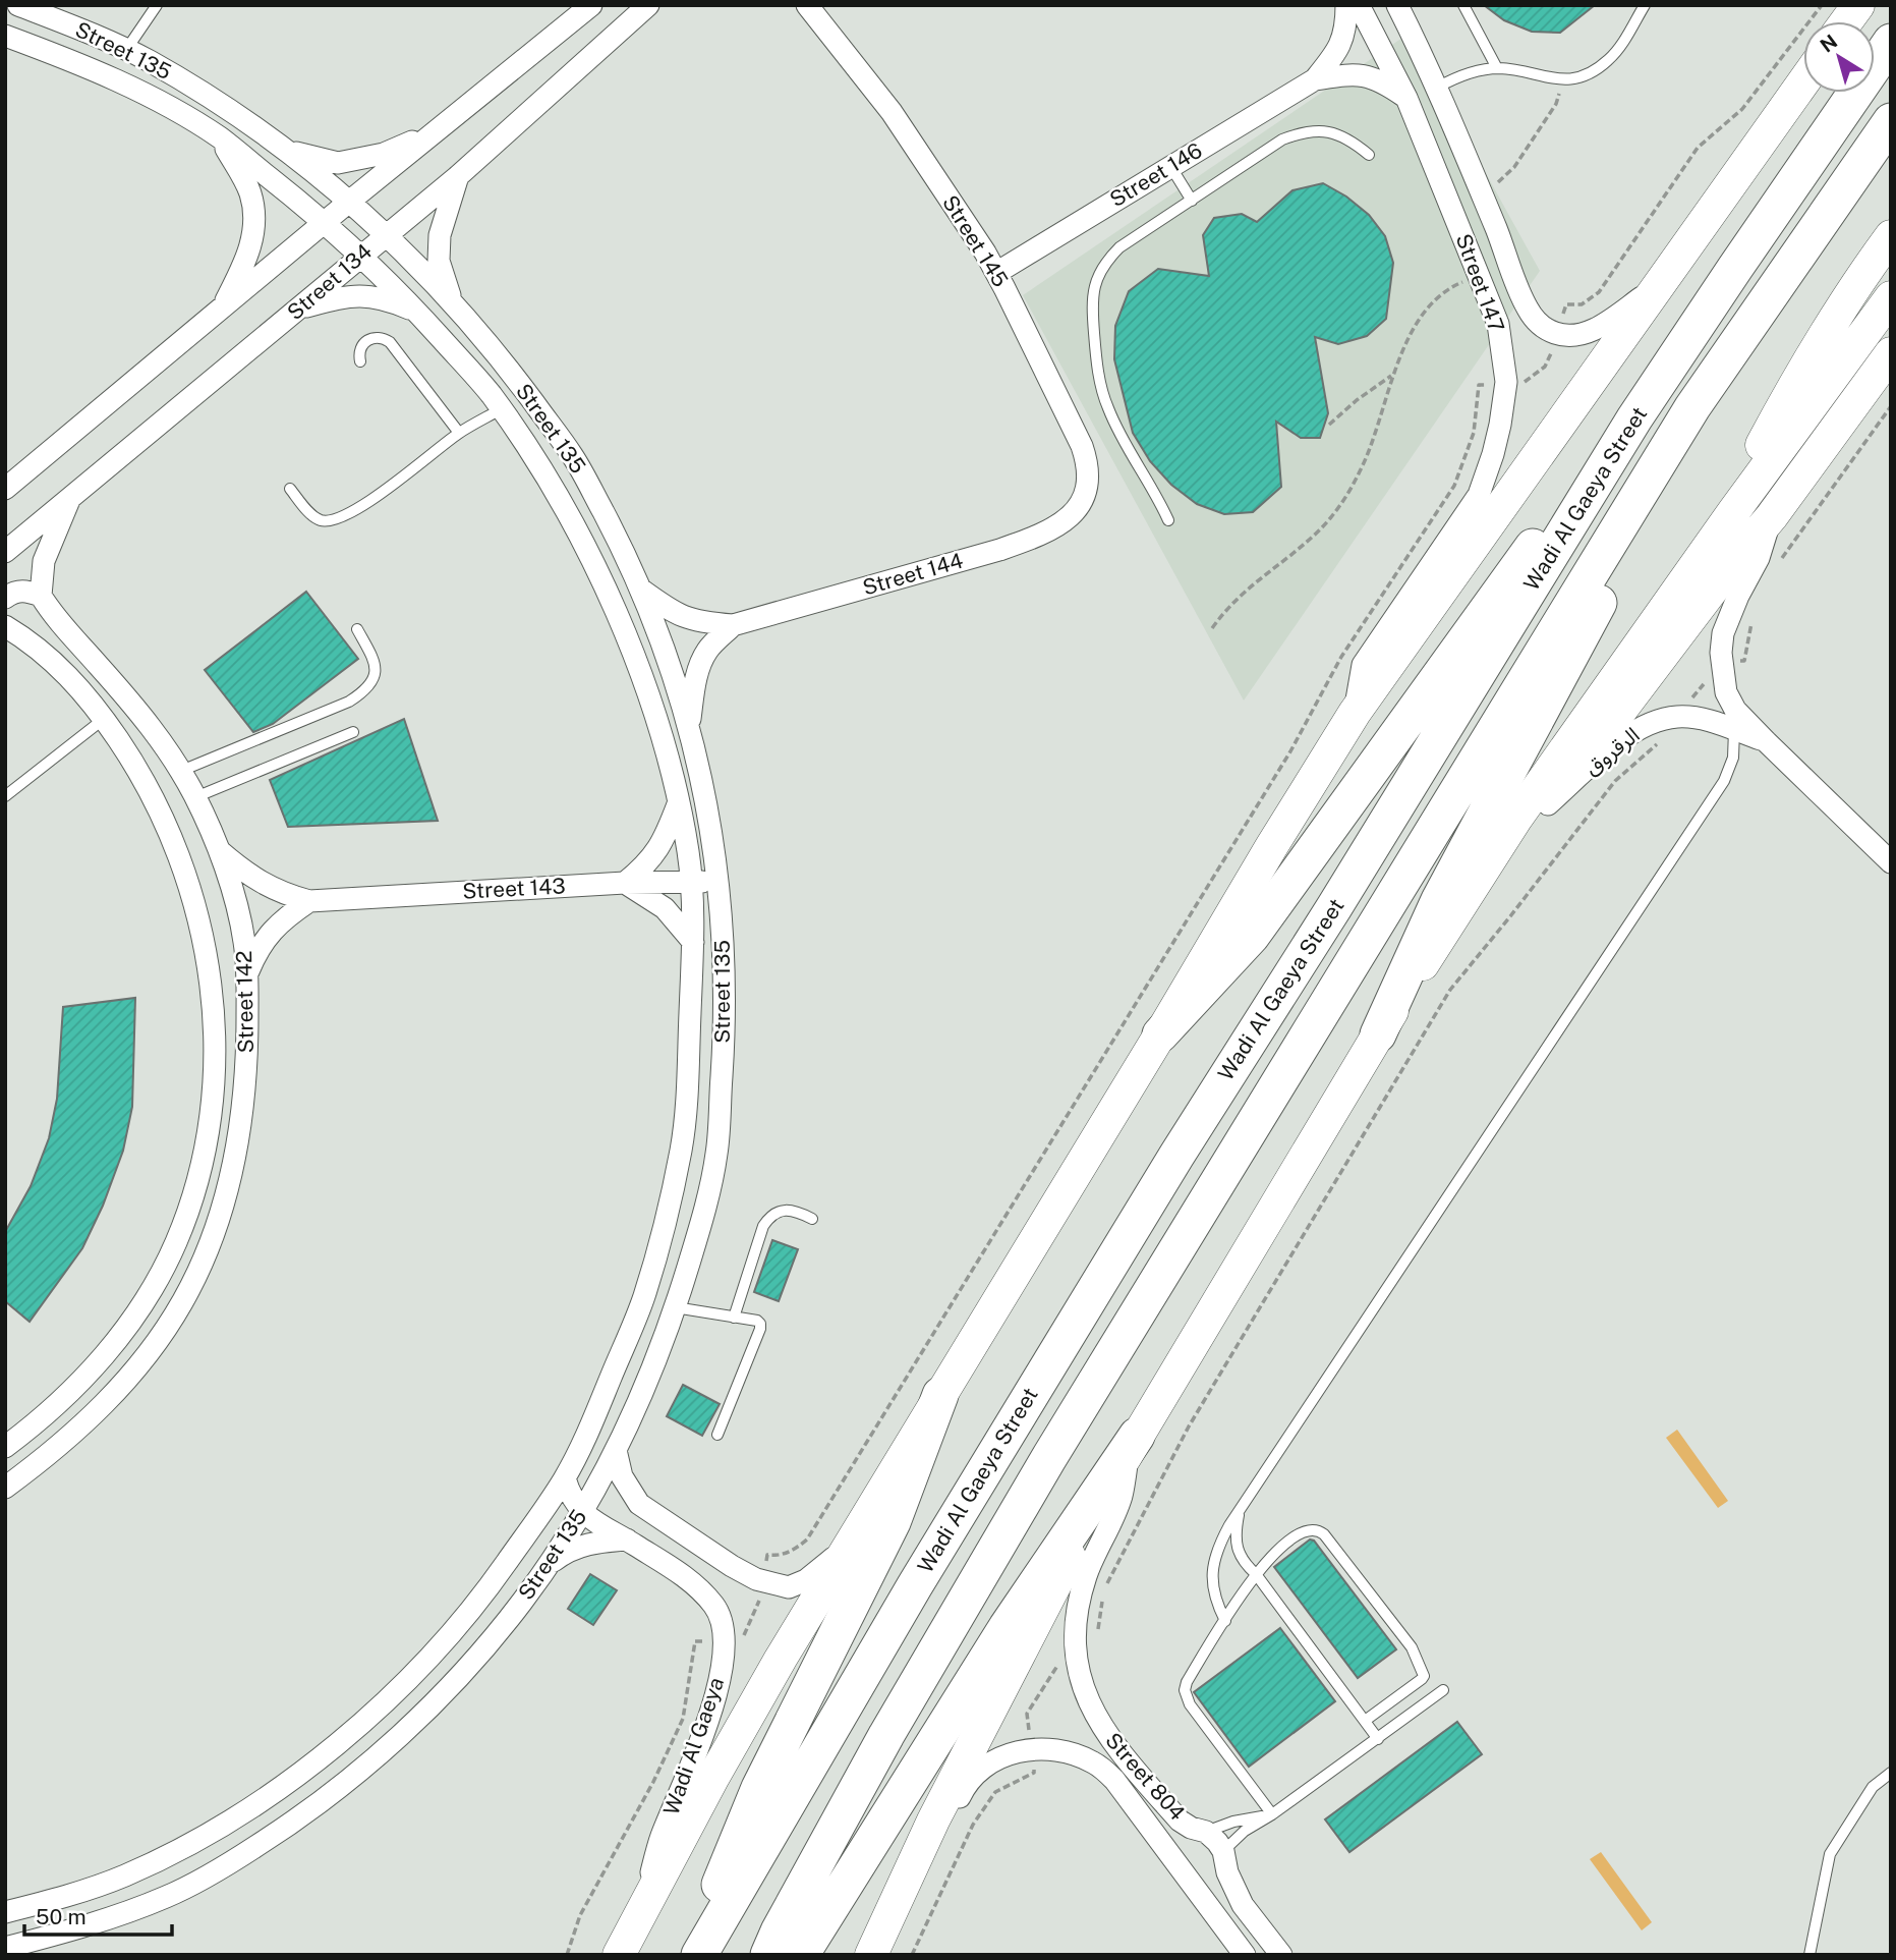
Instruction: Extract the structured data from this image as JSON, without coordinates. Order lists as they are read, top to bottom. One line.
{"streets":{"main road":["Wadi Al Gaeya Street"],"street":["Street 135","Street 146","Street 145","Street 134","Street 147","Street 144","الرقروق","Street 143","Street 142","Wadi Al Gaeya","Street 804"]},"crossings":[["Street 135","Street 134"],["Street 135","Street 144"],["Street 135","Street 143"],["Street 135","Wadi Al Gaeya"],["Street 146","Street 145"],["Street 146","Street 147"],["Street 145","Street 144"],["Street 143","Street 142"]],"scale_bar":"50 m","north":"top left"}
